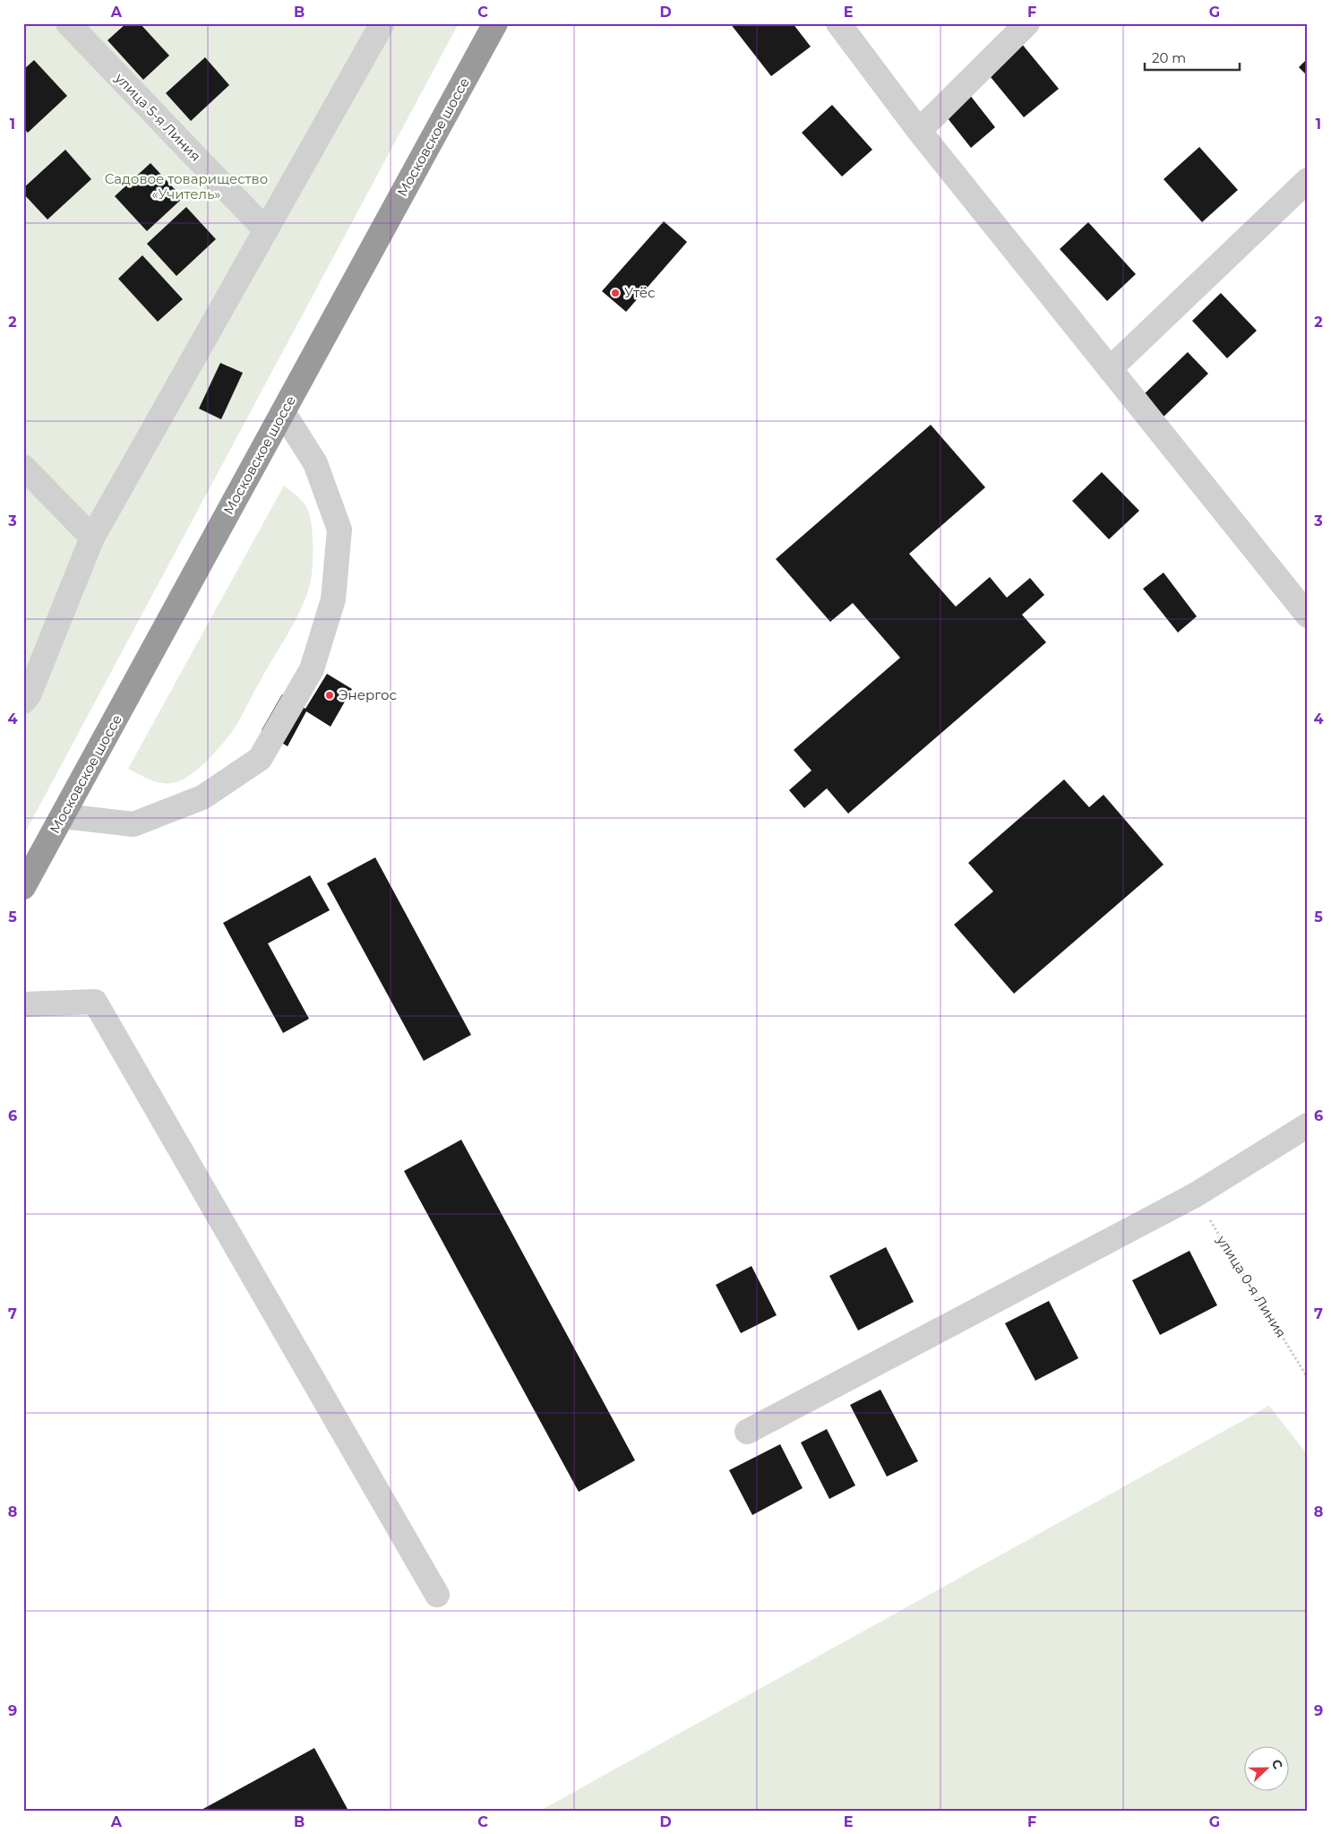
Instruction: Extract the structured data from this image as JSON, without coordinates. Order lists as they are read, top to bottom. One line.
{"streets":{"highway":["Московское шоссе"],"street":["улица 5-я Линия"],"path":["улица 0-я Линия"]},"parks":["Садовое товарищество «Учитель»"],"places":["Утёс","Энергос"],"scale_bar":"20 m","north":"right","grid":{"columns":["A","B","C","D","E","F","G"],"rows":["1","2","3","4","5","6","7","8","9"]}}
